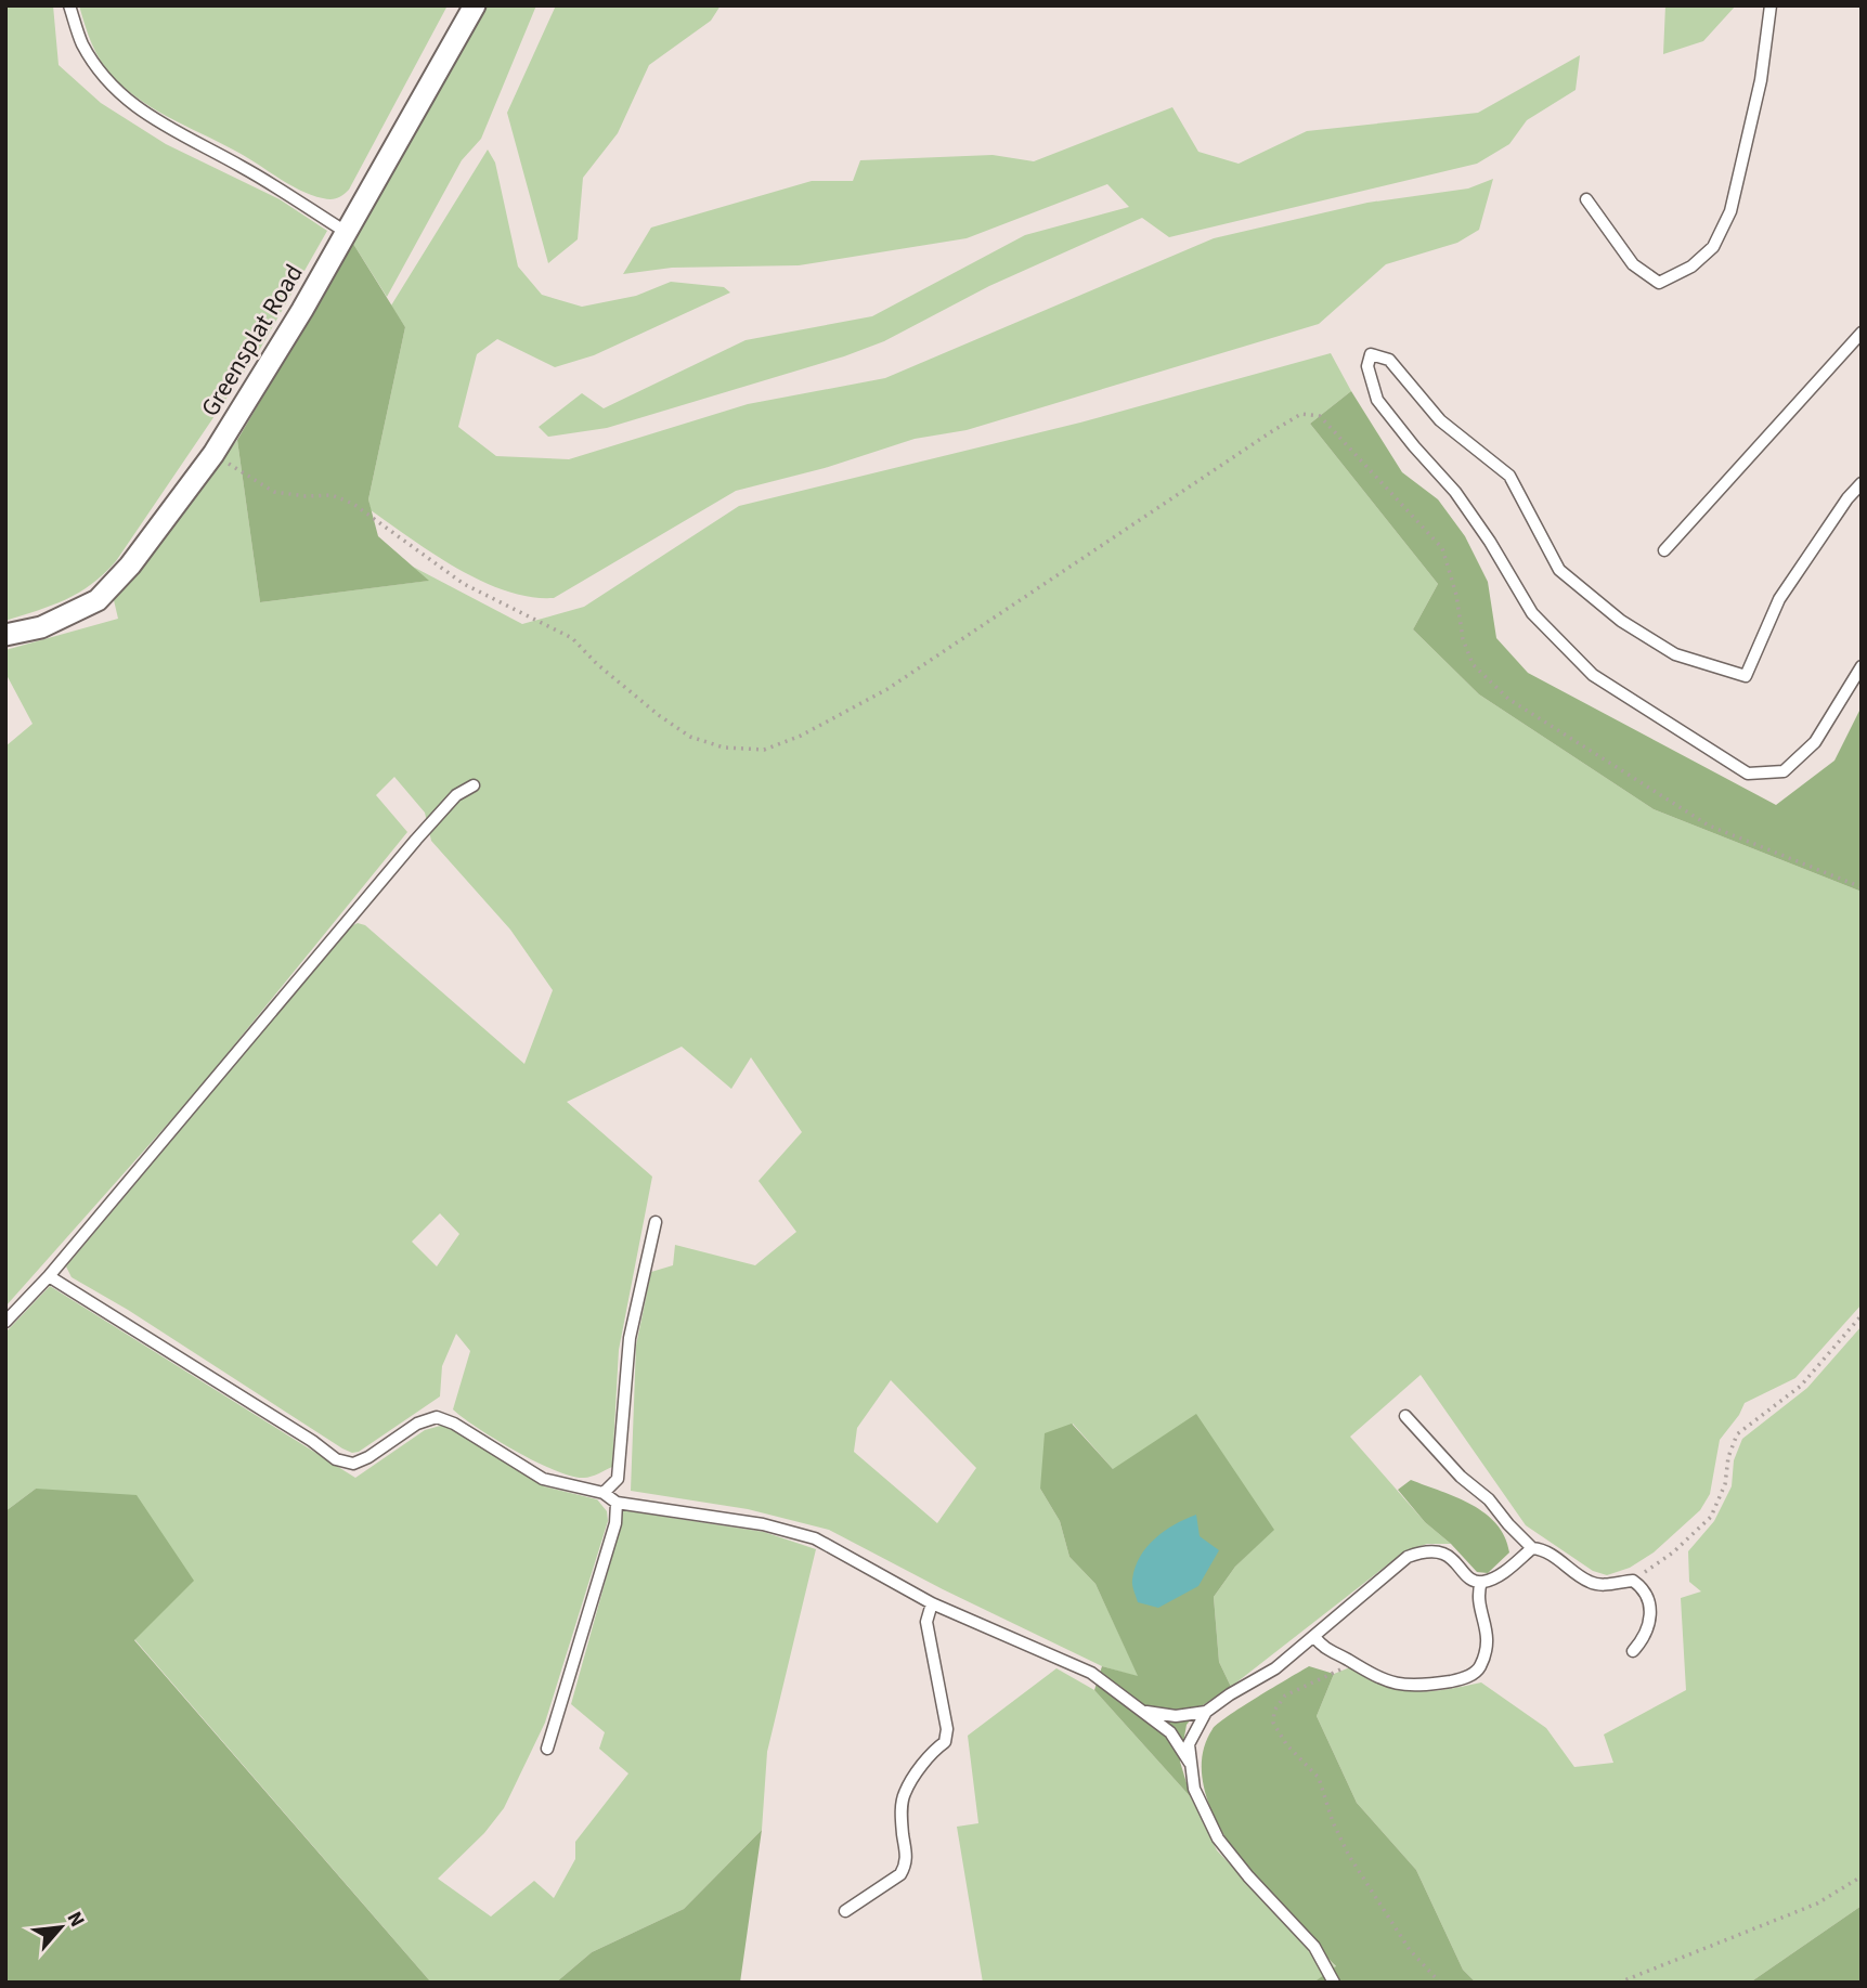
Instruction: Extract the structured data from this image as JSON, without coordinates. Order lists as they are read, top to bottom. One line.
{"streets":{"street":["Greensplat Road"]},"north":"top right"}
